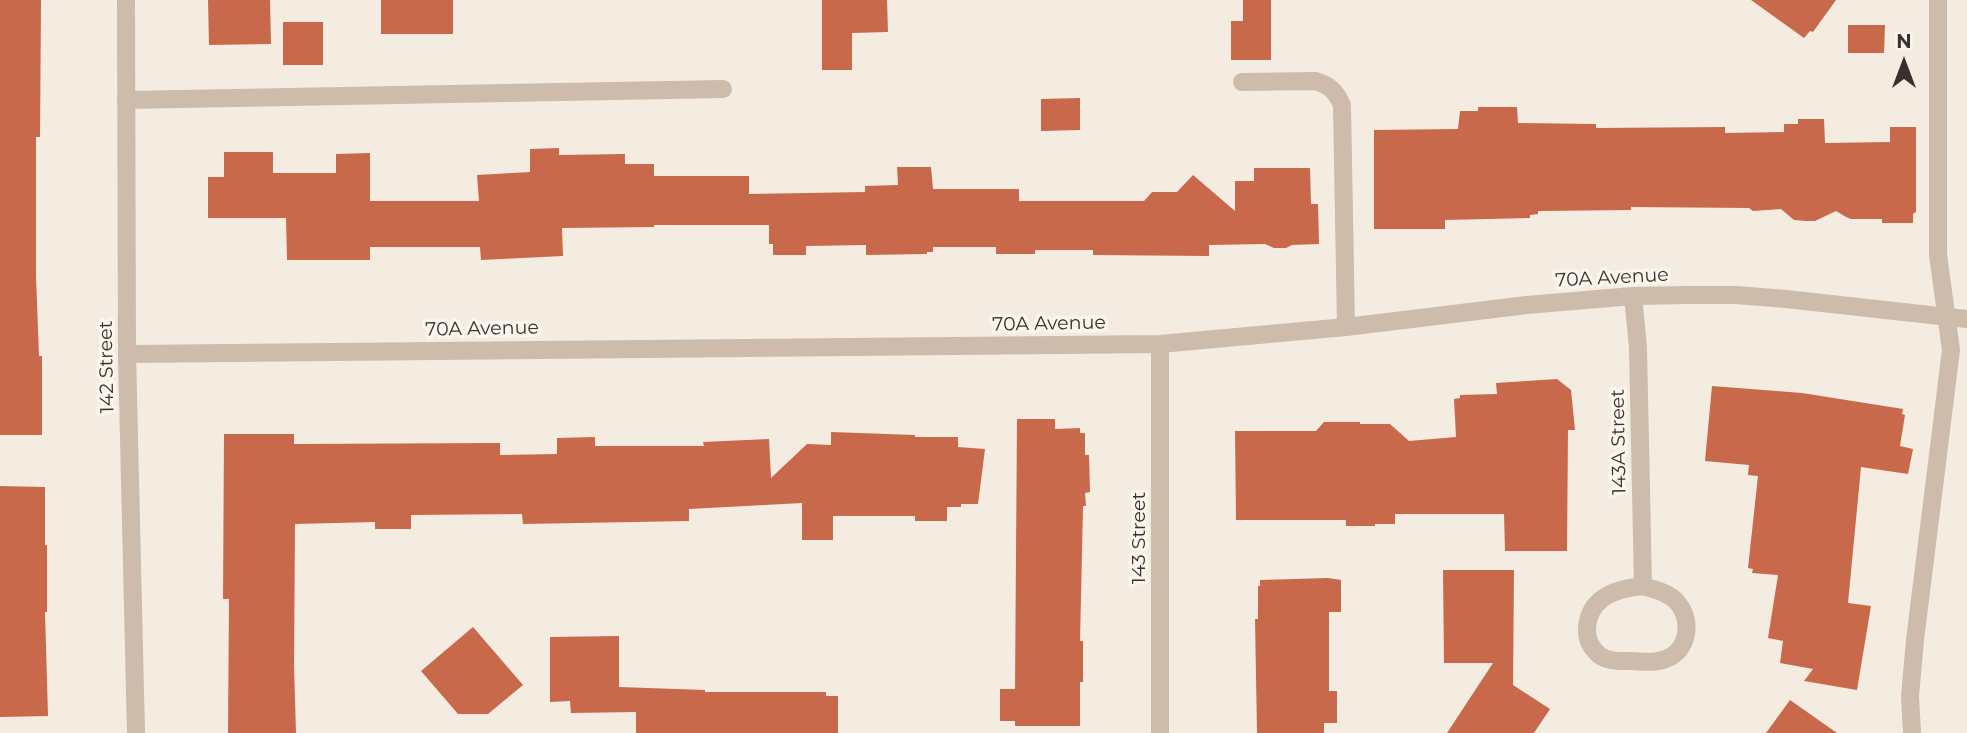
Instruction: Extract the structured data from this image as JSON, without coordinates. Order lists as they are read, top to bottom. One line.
{"streets":{"street":["70A Avenue","142 Street","143A Street","143 Street"]},"crossings":[["70A Avenue","142 Street"],["70A Avenue","143A Street"],["70A Avenue","143 Street"]],"north":"top"}
